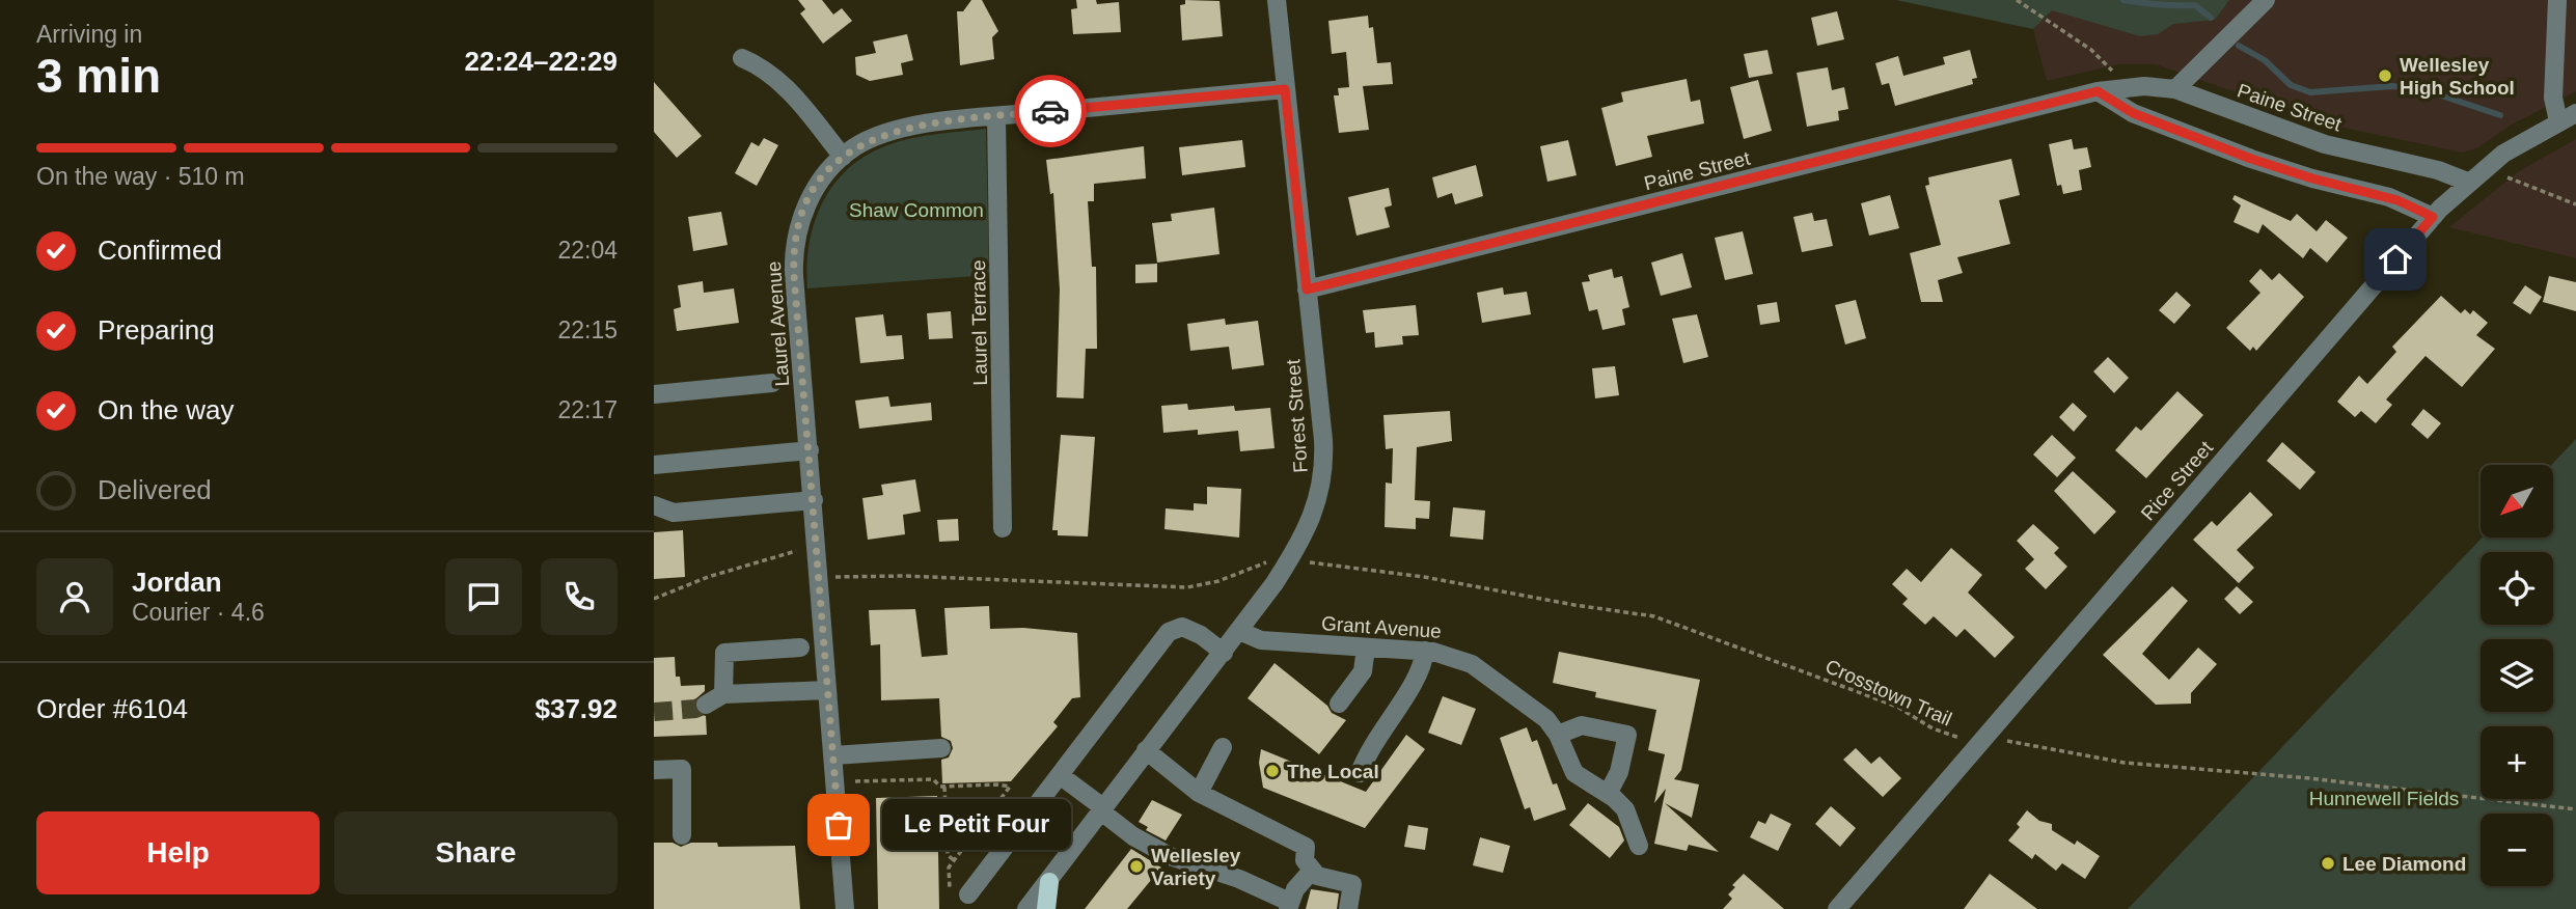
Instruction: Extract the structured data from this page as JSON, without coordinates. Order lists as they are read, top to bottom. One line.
{"streets":{"street":["Paine Street","Laurel Terrace","Laurel Avenue","Forest Street","Rice Street","Grant Avenue"],"path":["Crosstown Trail"]},"crossings":[["Paine Street","Forest Street"],["Paine Street","Rice Street"],["Laurel Terrace","Laurel Avenue"],["Laurel Avenue","Forest Street"],["Laurel Avenue","Crosstown Trail"],["Forest Street","Grant Avenue"],["Forest Street","Crosstown Trail"],["Rice Street","Crosstown Trail"]],"parks":["Shaw Common","Hunnewell Fields"],"places":["Wellesley High School","The Local","Le Petit Four","Lee Diamond","Wellesley Variety"],"north":"bottom left","page":{"heading":["3 min","Arriving in","22:24–22:29"],"panel":["Jordan","Courier · 4.6","Order #6104","$37.92"],"bar":"On the way · 510 m","list":[["Confirmed","22:04"],["Preparing","22:15"],["On the way","22:17"],"Delivered"],"map_buttons":["+","−"],"buttons":["Help","Share"],"bubble":"Le Petit Four"}}
